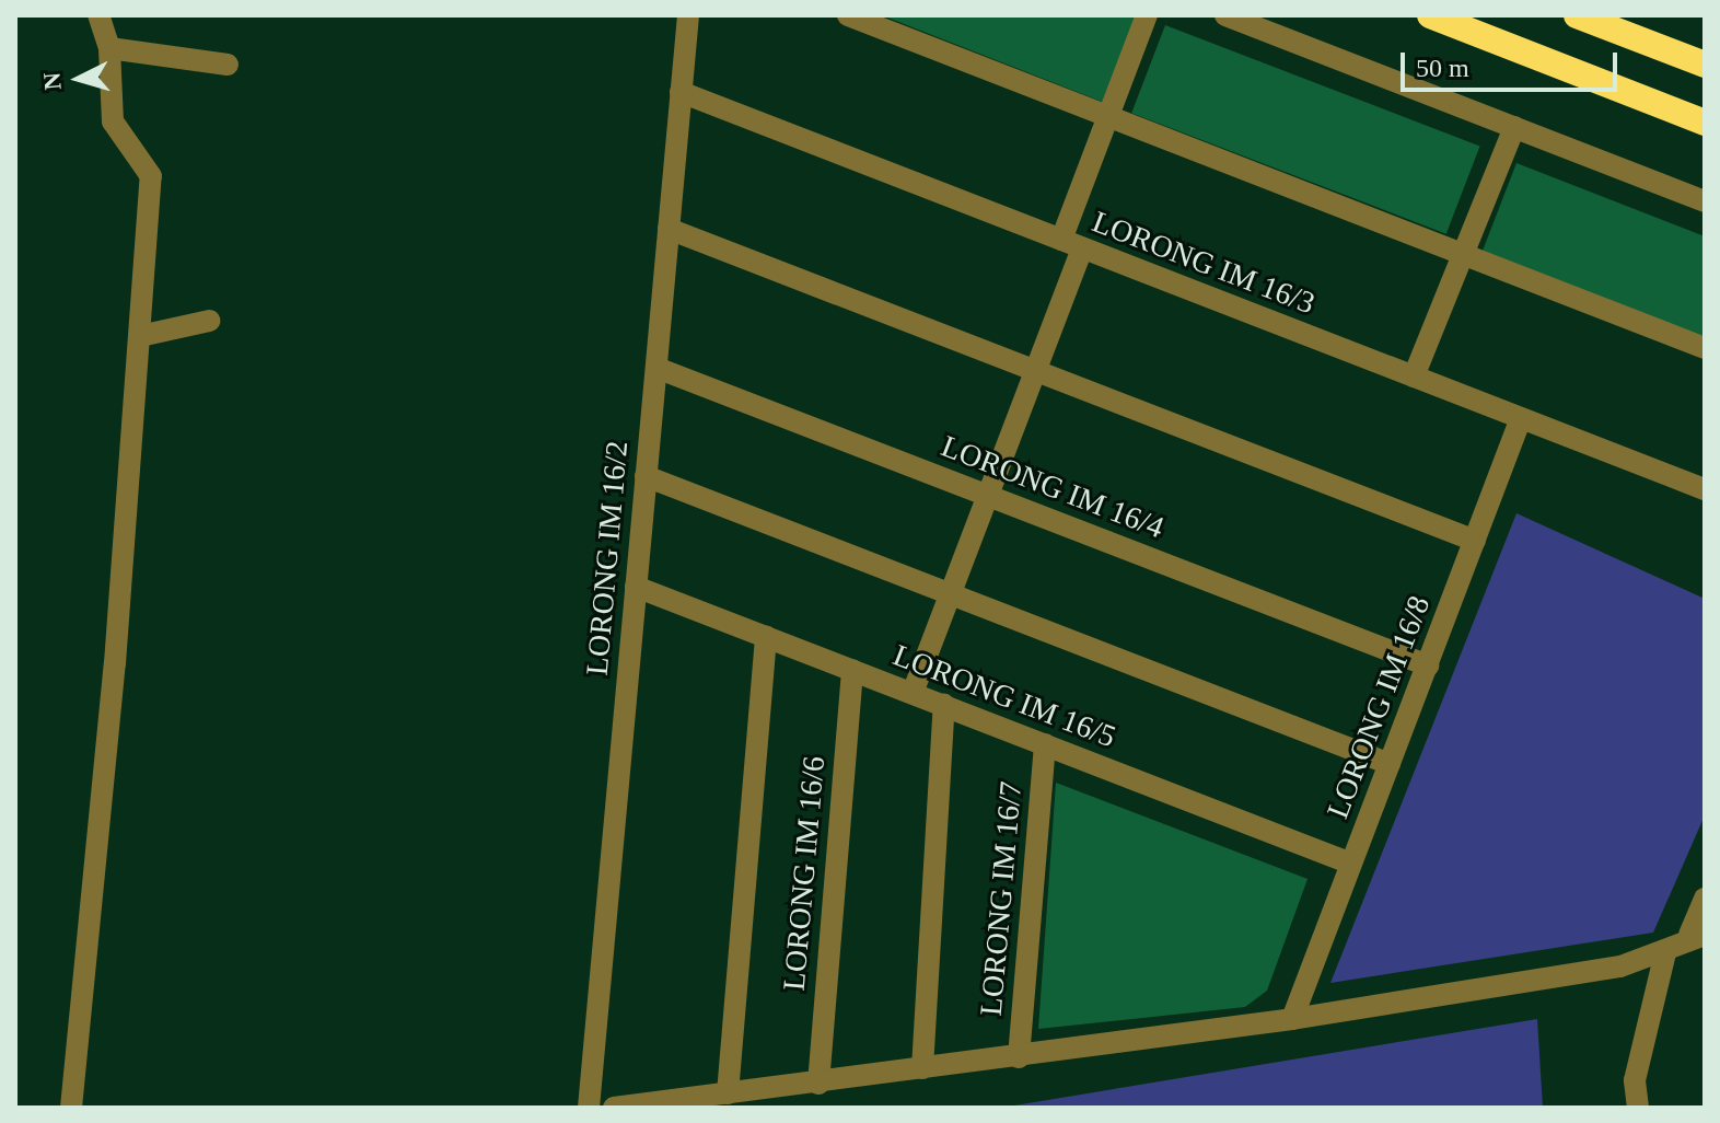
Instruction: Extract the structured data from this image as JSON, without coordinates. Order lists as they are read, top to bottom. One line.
{"streets":{"street":["LORONG IM 16/3","LORONG IM 16/4","LORONG IM 16/2","LORONG IM 16/5","LORONG IM 16/8","LORONG IM 16/6","LORONG IM 16/7"]},"crossings":[["LORONG IM 16/3","LORONG IM 16/2"],["LORONG IM 16/3","LORONG IM 16/8"],["LORONG IM 16/4","LORONG IM 16/2"],["LORONG IM 16/4","LORONG IM 16/8"],["LORONG IM 16/2","LORONG IM 16/5"],["LORONG IM 16/5","LORONG IM 16/8"],["LORONG IM 16/5","LORONG IM 16/6"],["LORONG IM 16/5","LORONG IM 16/7"]],"scale_bar":"50 m","north":"left"}
